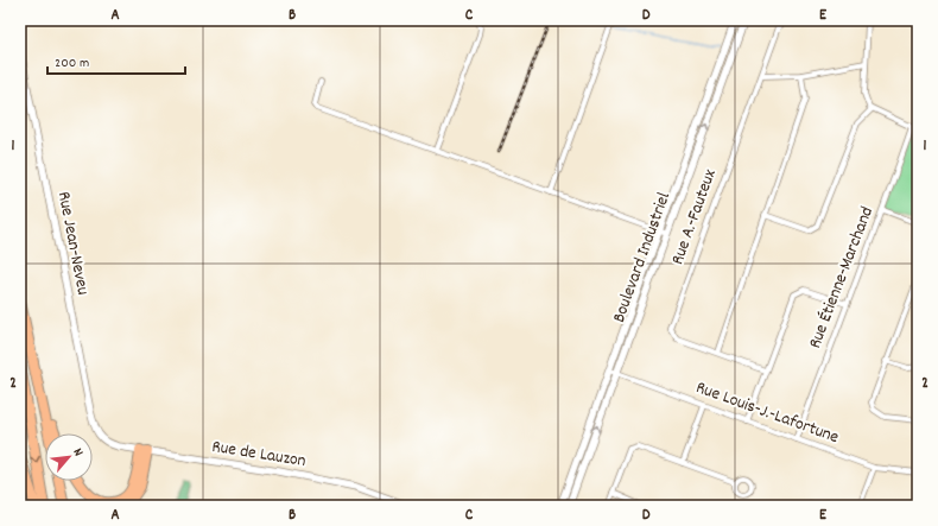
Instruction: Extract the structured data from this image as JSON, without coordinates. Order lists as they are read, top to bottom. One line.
{"streets":{"street":["Rue A.-Fauteux","Rue Jean-Neveu","Boulevard Industriel","Rue Étienne-Marchand","Rue Louis-J.-Lafortune","Rue de Lauzon"]},"crossings":[["Rue Jean-Neveu","Rue de Lauzon"],["Boulevard Industriel","Rue Louis-J.-Lafortune"],["Rue Étienne-Marchand","Rue Louis-J.-Lafortune"]],"scale_bar":"200 m","north":"top right","grid":{"columns":["A","B","C","D","E"],"rows":["1","2"]}}
